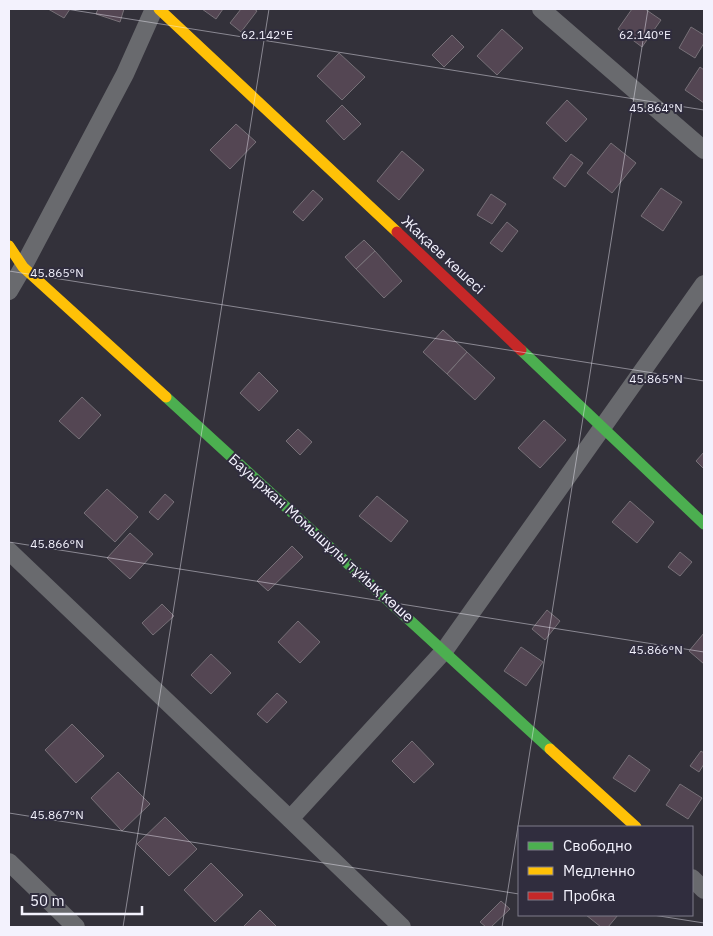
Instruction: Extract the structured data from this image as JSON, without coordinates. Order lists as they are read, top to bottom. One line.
{"streets":{"street":["Жақаев көшесі","Бауыржан Момышұлы тұйық көше"]},"legend":["Свободно","Медленно","Пробка"],"scale_bar":"50 m","coordinates":["62.142°E","62.140°E","45.864°N","45.865°N","45.866°N","45.867°N"]}
